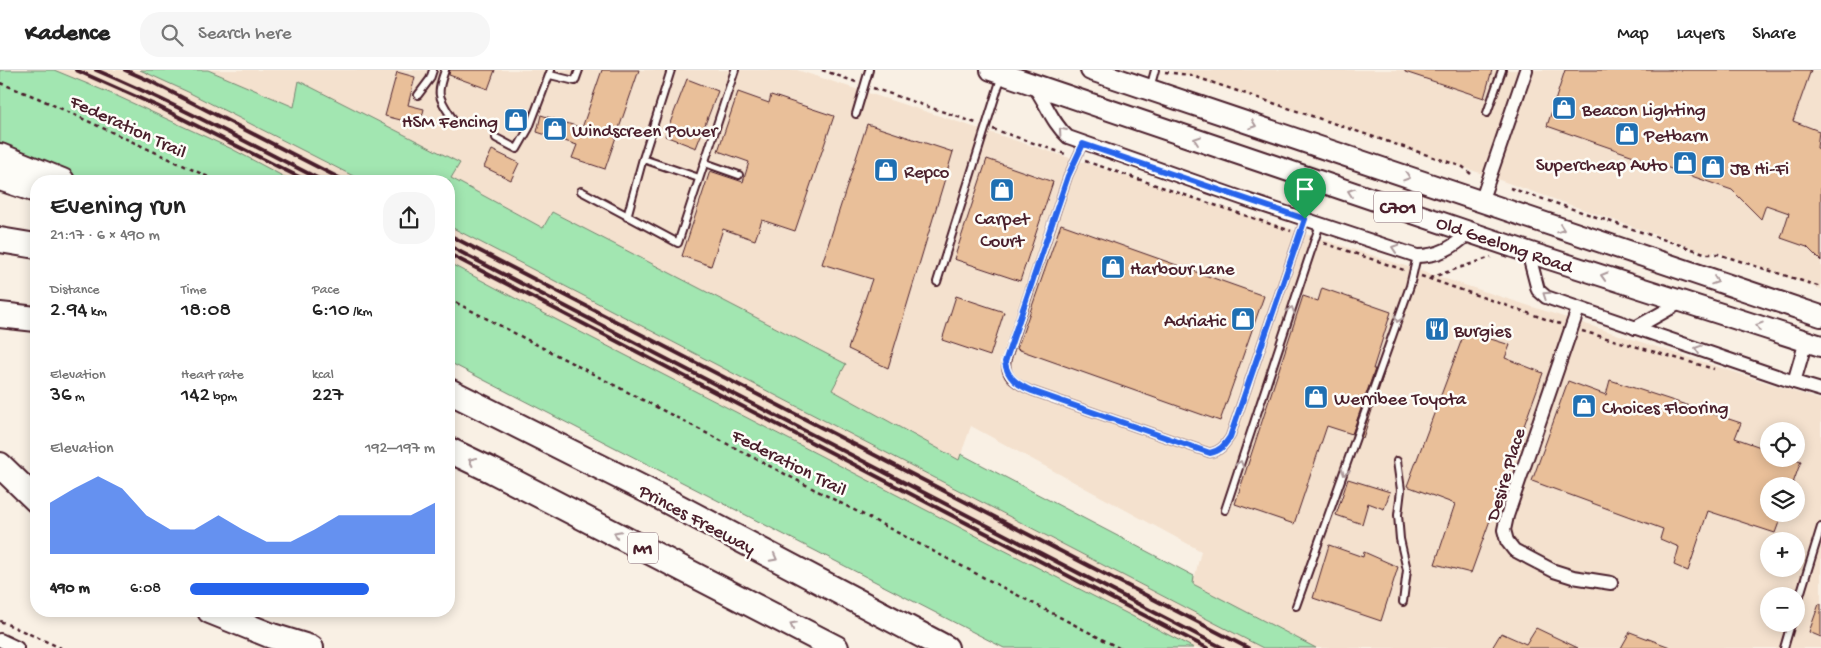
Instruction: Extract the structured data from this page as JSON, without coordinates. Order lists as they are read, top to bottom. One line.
{"streets":{"highway":["Princes Freeway","M1"],"main road":["C701","Old Geelong Road"],"street":["Desire Place"],"path":["Federation Trail"]},"places":{"shop":["Beacon Lighting","HSM Fencing","Windscreen Power","Petbarn","Supercheap Auto","JB Hi-Fi","Repco","Carpet Court","Harbour Lane","Adriatic","Werribee Toyota","Choices Flooring"],"restaurant":["Burgies"]},"page":{"header":"Kadence","search":"Search here","nav":["Map","Layers","Share"],"heading":["Evening run","21:17 · 6 × 490 m"],"stats":[["Distance","2.94 km"],["Time","18:08"],["Pace","6:10 /km"],["Elevation","36 m"],["Heart rate","142 bpm"],["kcal","227"]],"map_buttons":["+","−"],"chart":["Elevation","192–197 m"],"list":[{"name":"490 m","note":"6:08"}]}}
